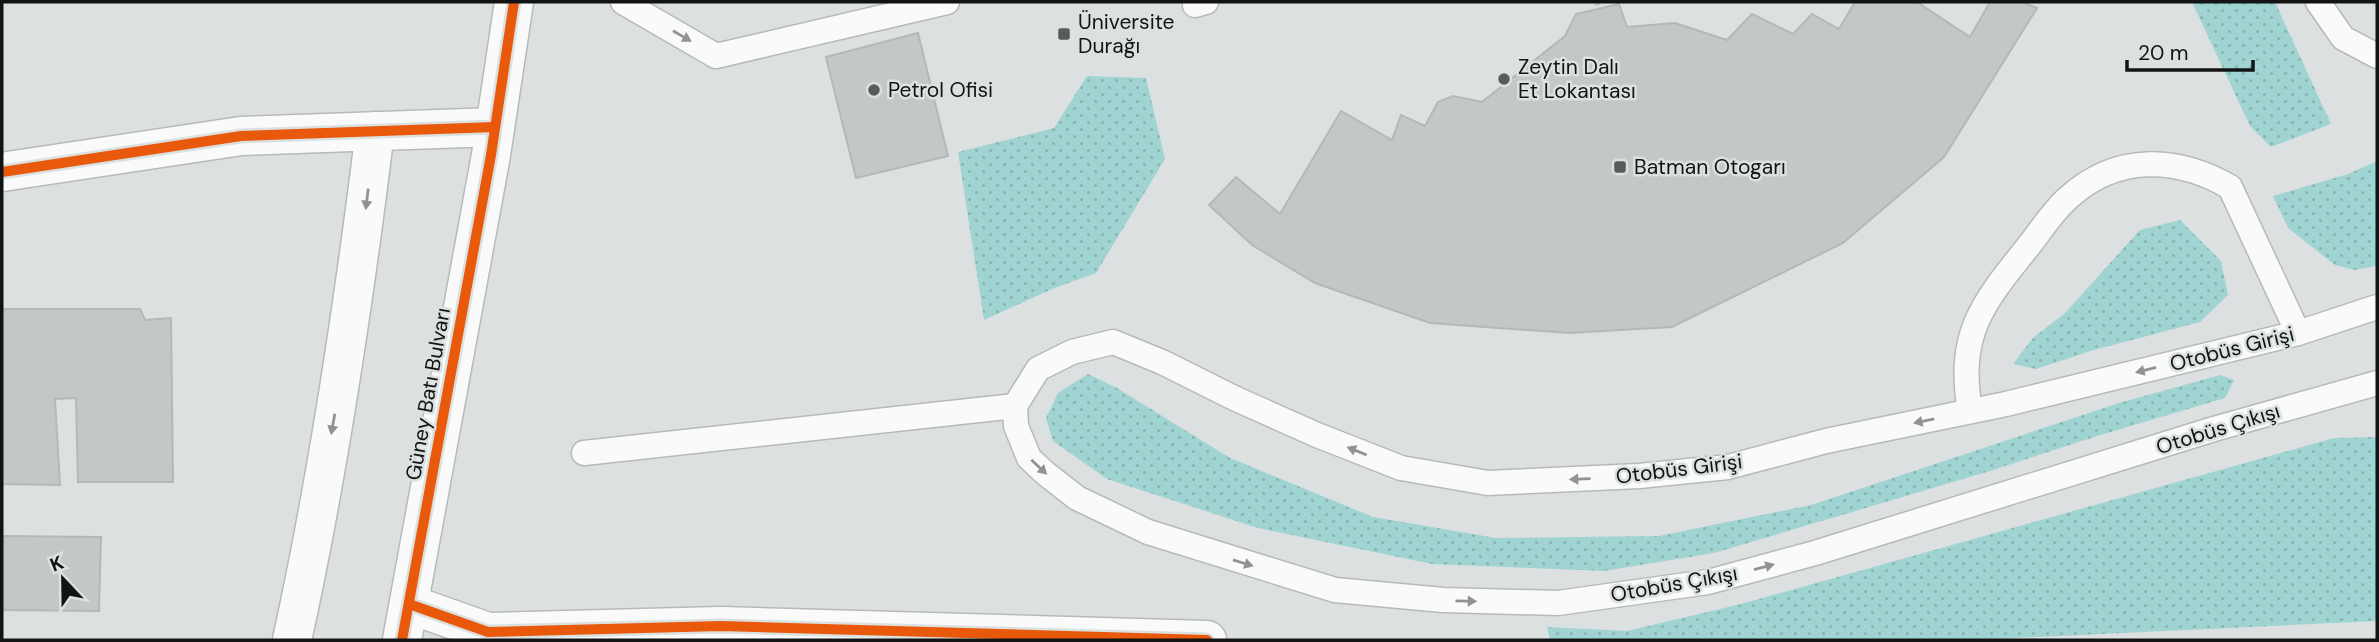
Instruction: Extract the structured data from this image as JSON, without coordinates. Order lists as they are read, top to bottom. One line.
{"streets":{"street":["Güney Batı Bulvarı"],"lane":["Otobüs Girişi","Otobüs Çıkışı"]},"crossings":[["Otobüs Girişi","Otobüs Çıkışı"]],"one_way":["Otobüs Girişi","Otobüs Çıkışı"],"places":{"transit":["Üniversite Durağı","Batman Otogarı"],"other":["Zeytin Dalı Et Lokantası","Petrol Ofisi"]},"scale_bar":"20 m","north":"top"}
